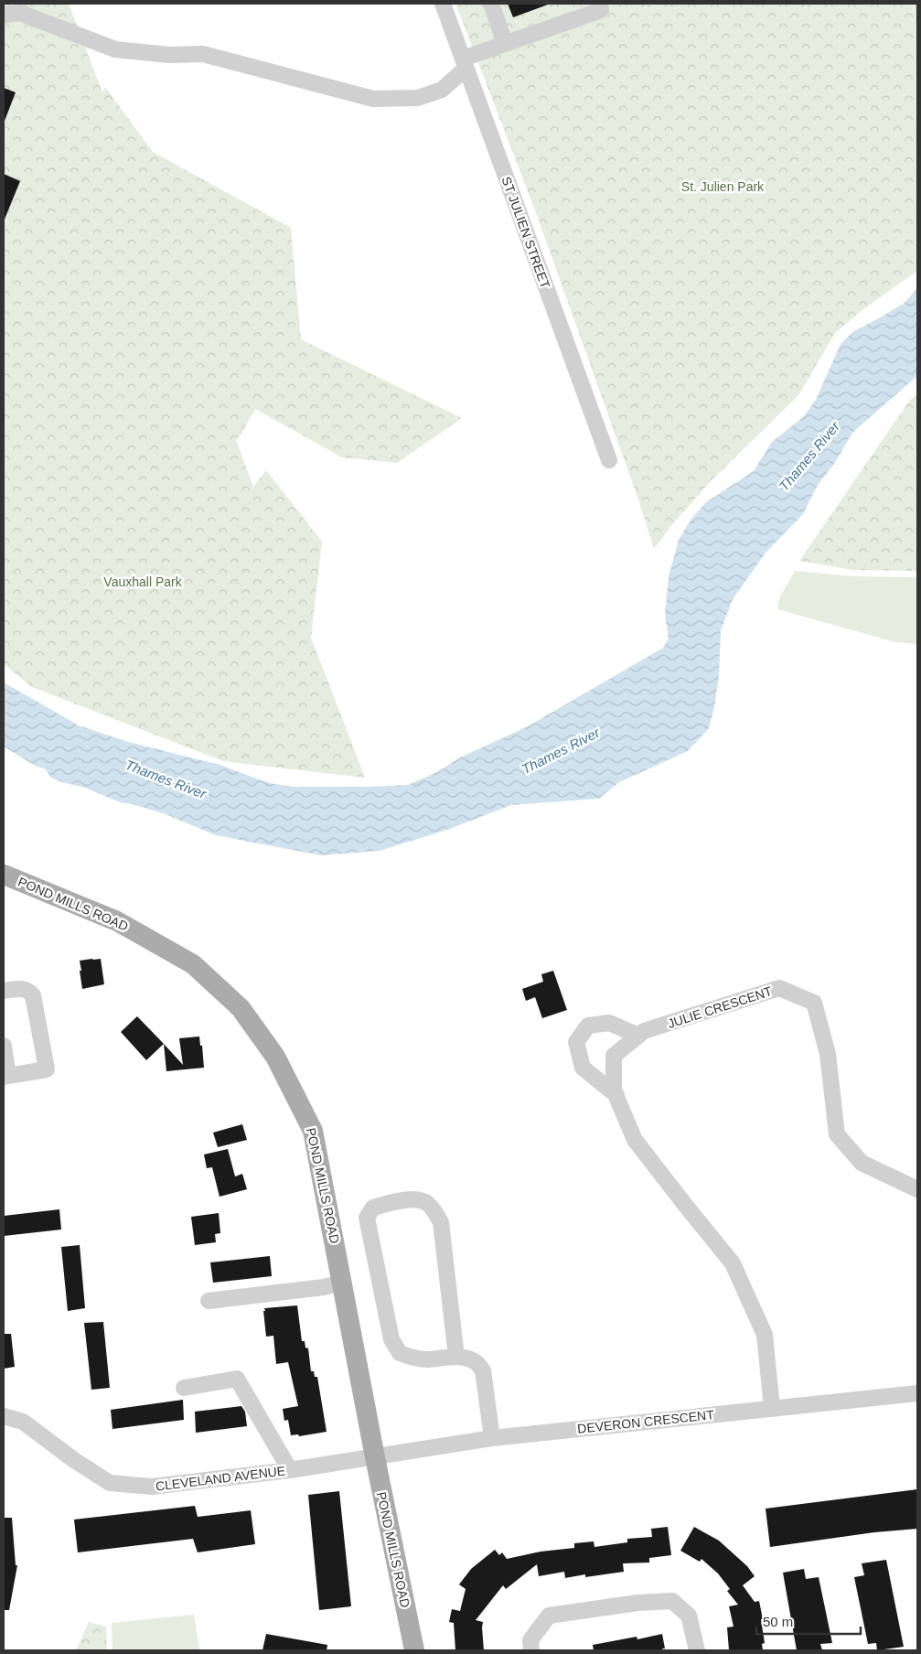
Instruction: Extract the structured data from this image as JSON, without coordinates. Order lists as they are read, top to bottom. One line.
{"streets":{"main road":["POND MILLS ROAD"],"street":["ST JULIEN STREET","JULIE CRESCENT","DEVERON CRESCENT","CLEVELAND AVENUE"]},"crossings":[["POND MILLS ROAD","DEVERON CRESCENT"],["POND MILLS ROAD","CLEVELAND AVENUE"],["JULIE CRESCENT","DEVERON CRESCENT"],["DEVERON CRESCENT","CLEVELAND AVENUE"]],"water":["Thames River"],"parks":["St. Julien Park","Vauxhall Park"],"scale_bar":"50 m"}
